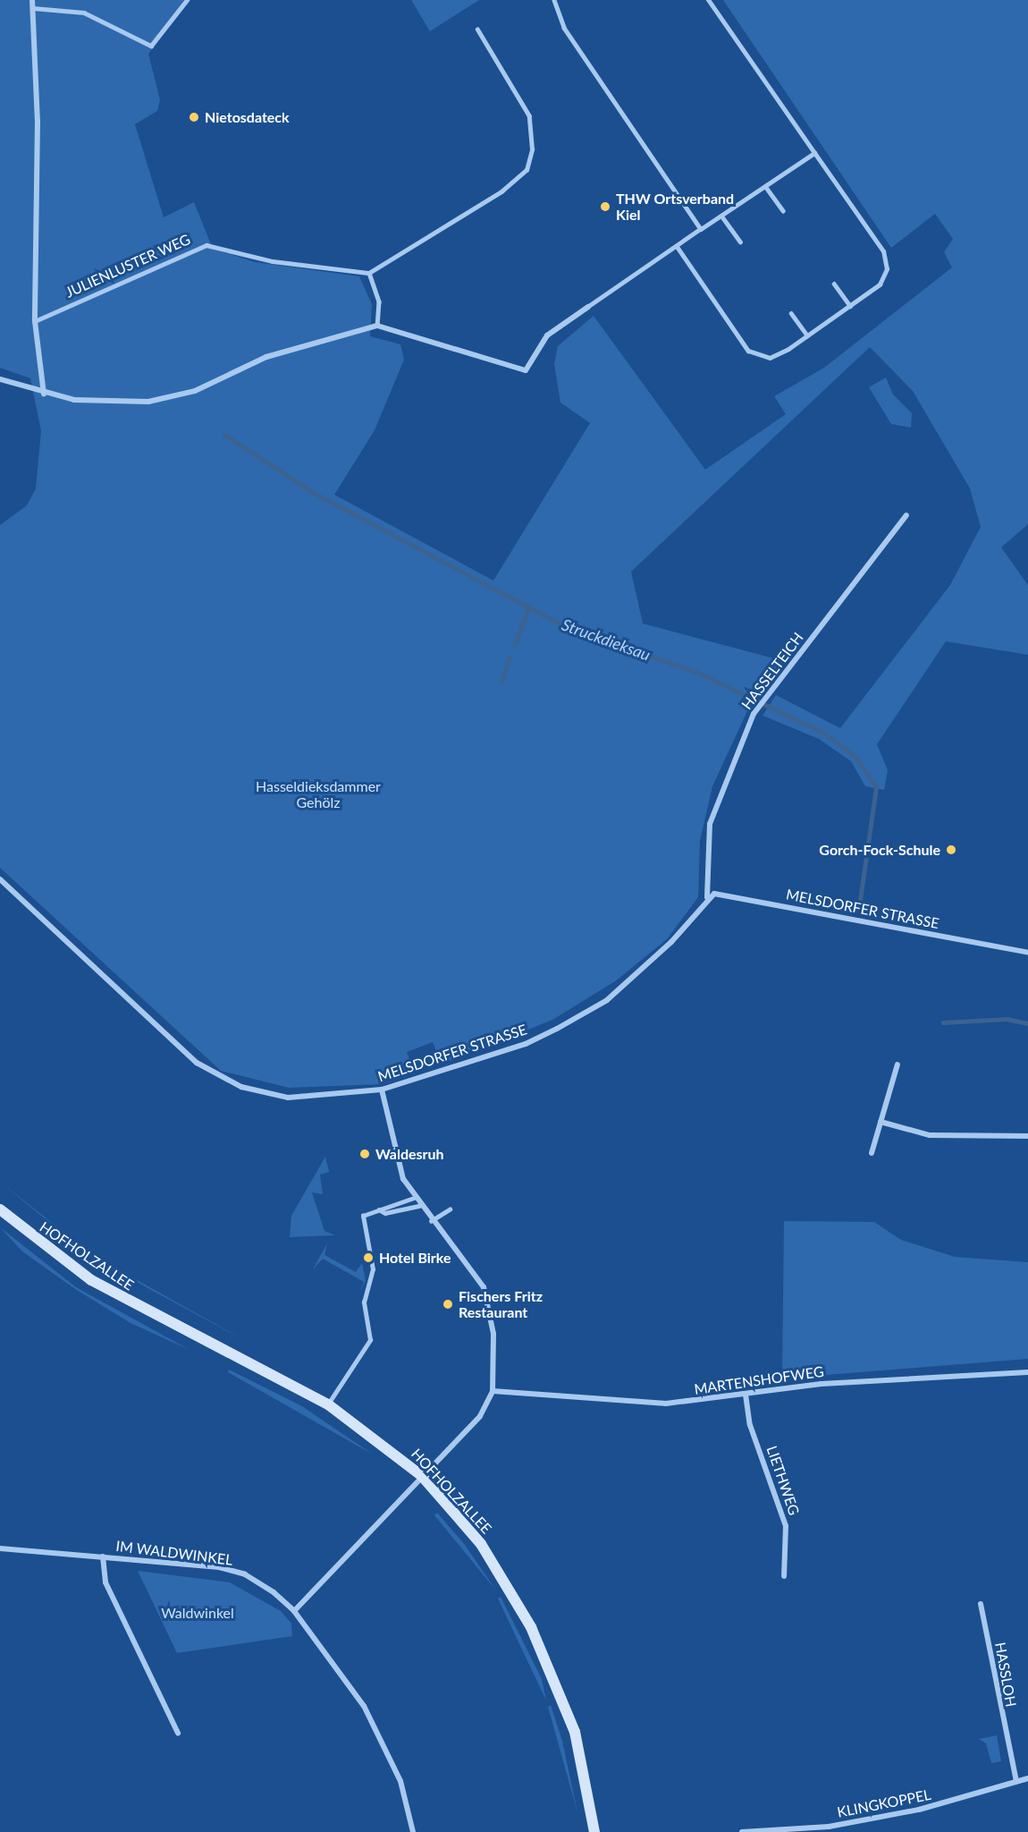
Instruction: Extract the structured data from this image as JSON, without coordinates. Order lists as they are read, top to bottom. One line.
{"streets":{"street":["HASSELTEICH","MELSDORFER STRASSE","HOFHOLZALLEE","MARTENSHOFWEG","LIETHWEG","IM WALDWINKEL","HASSLOH","KLINGKOPPEL"],"lane":["JULIENLUSTER WEG"]},"crossings":[["HASSELTEICH","MELSDORFER STRASSE"],["MARTENSHOFWEG","LIETHWEG"],["HASSLOH","KLINGKOPPEL"]],"water":["Struckdieksau"],"parks":["Hasseldieksdammer Gehölz","Waldwinkel"],"places":["Nietosdateck","THW Ortsverband Kiel","Gorch-Fock-Schule","Waldesruh","Hotel Birke","Fischers Fritz Restaurant"]}
